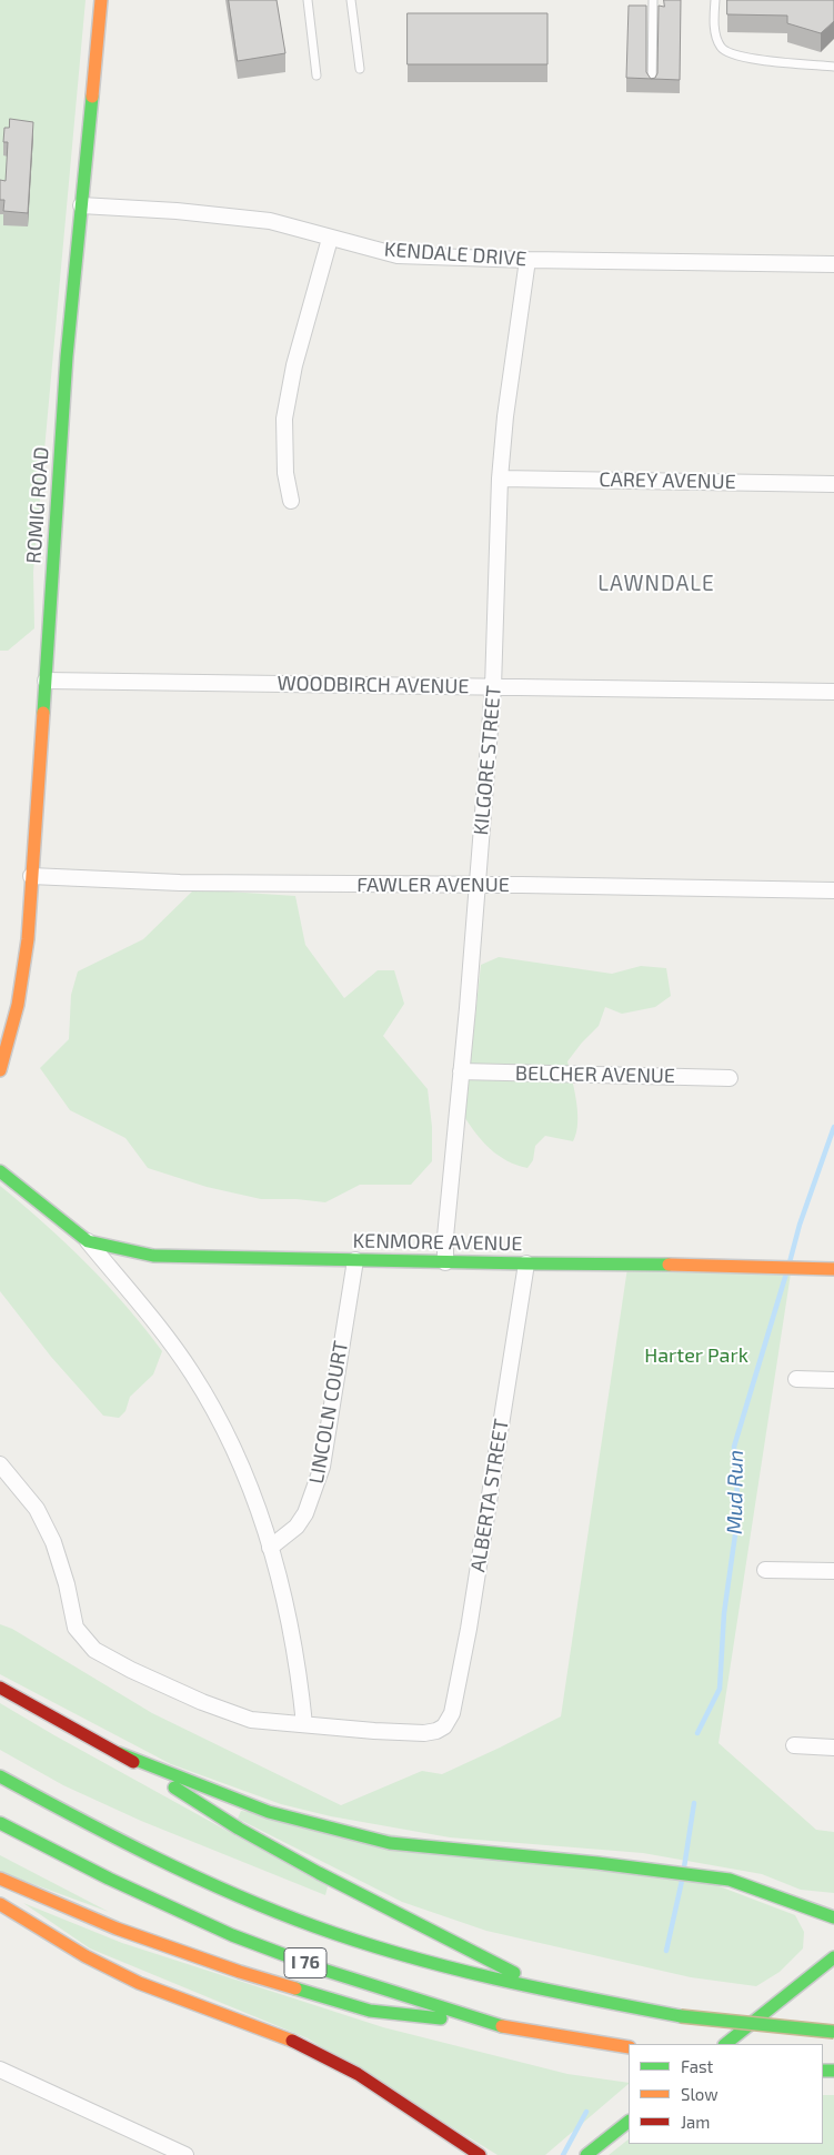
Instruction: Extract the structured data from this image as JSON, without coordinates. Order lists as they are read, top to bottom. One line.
{"streets":{"main road":["ROMIG ROAD","KENMORE AVENUE","I 76"],"street":["KENDALE DRIVE","CAREY AVENUE","WOODBIRCH AVENUE","KILGORE STREET","FAWLER AVENUE","BELCHER AVENUE","LINCOLN COURT","ALBERTA STREET"]},"crossings":[["KENDALE DRIVE","ROMIG ROAD"],["KENDALE DRIVE","KILGORE STREET"],["CAREY AVENUE","KILGORE STREET"],["ROMIG ROAD","WOODBIRCH AVENUE"],["ROMIG ROAD","FAWLER AVENUE"],["WOODBIRCH AVENUE","KILGORE STREET"],["KILGORE STREET","FAWLER AVENUE"],["KILGORE STREET","BELCHER AVENUE"],["KILGORE STREET","KENMORE AVENUE"],["KENMORE AVENUE","LINCOLN COURT"],["KENMORE AVENUE","ALBERTA STREET"]],"districts":["LAWNDALE"],"water":["Mud Run"],"parks":["Harter Park"],"legend":["Fast","Slow","Jam"]}
